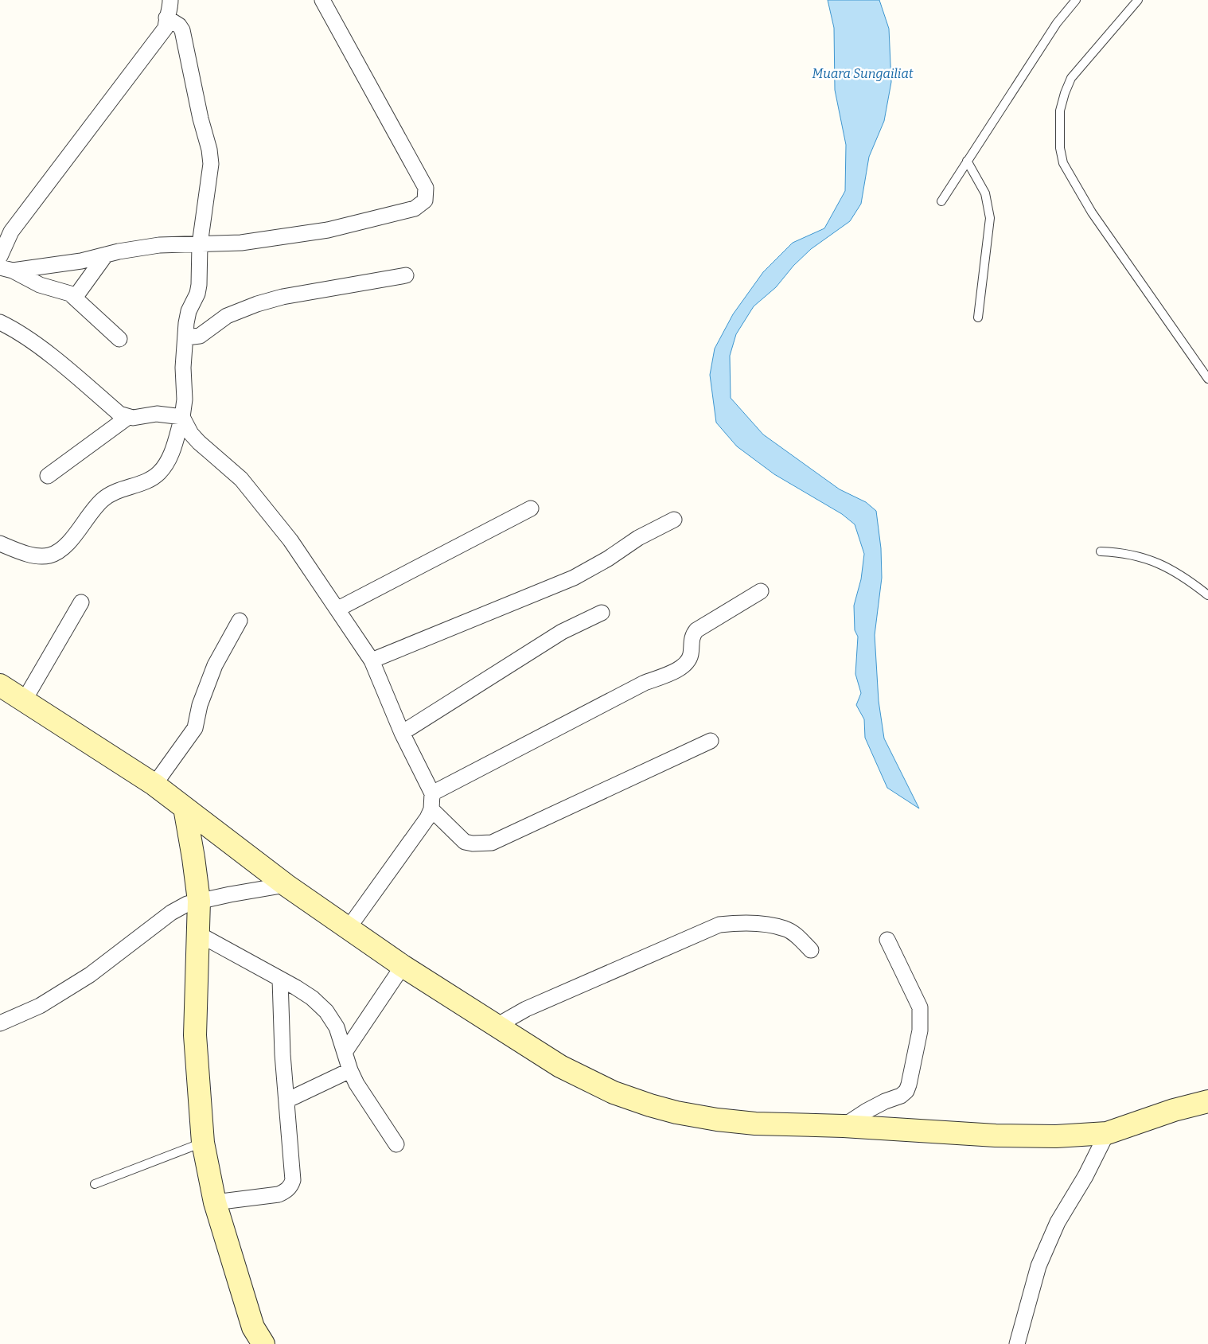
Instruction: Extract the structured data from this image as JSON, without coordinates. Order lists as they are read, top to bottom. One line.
{"water":["Muara Sungailiat"]}
